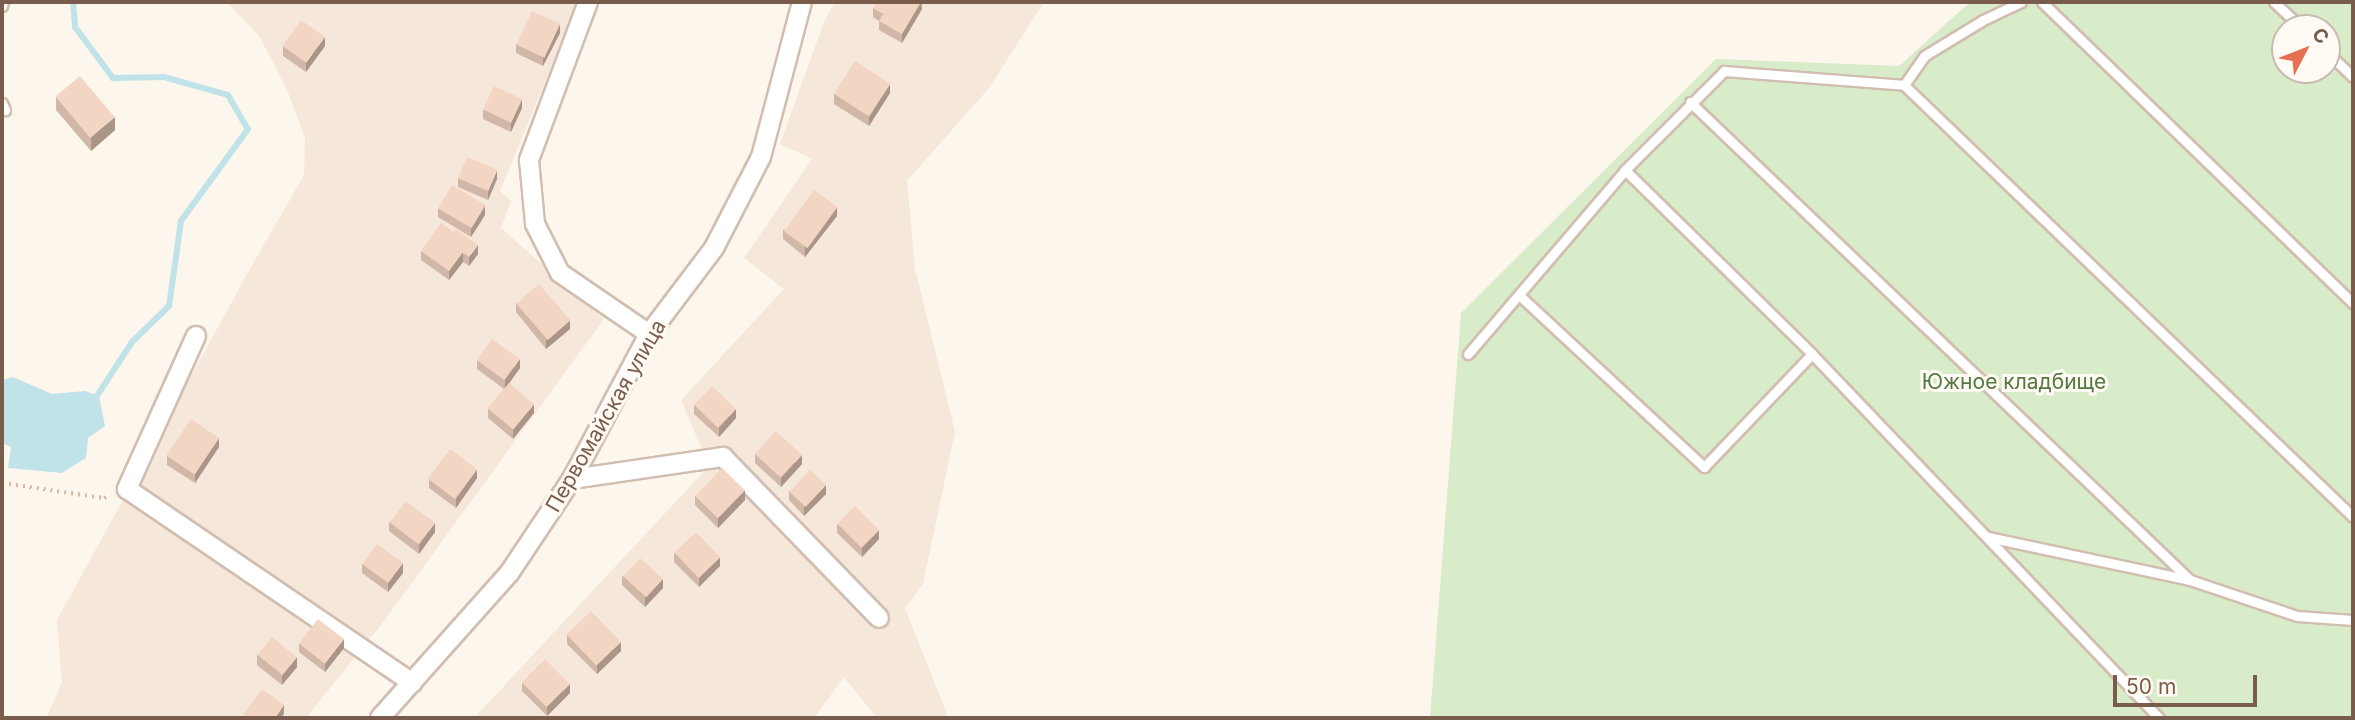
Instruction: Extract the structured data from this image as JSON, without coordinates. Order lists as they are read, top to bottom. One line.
{"streets":{"street":["Первомайская улица"]},"parks":["Южное кладбище"],"scale_bar":"50 m","north":"top right"}
